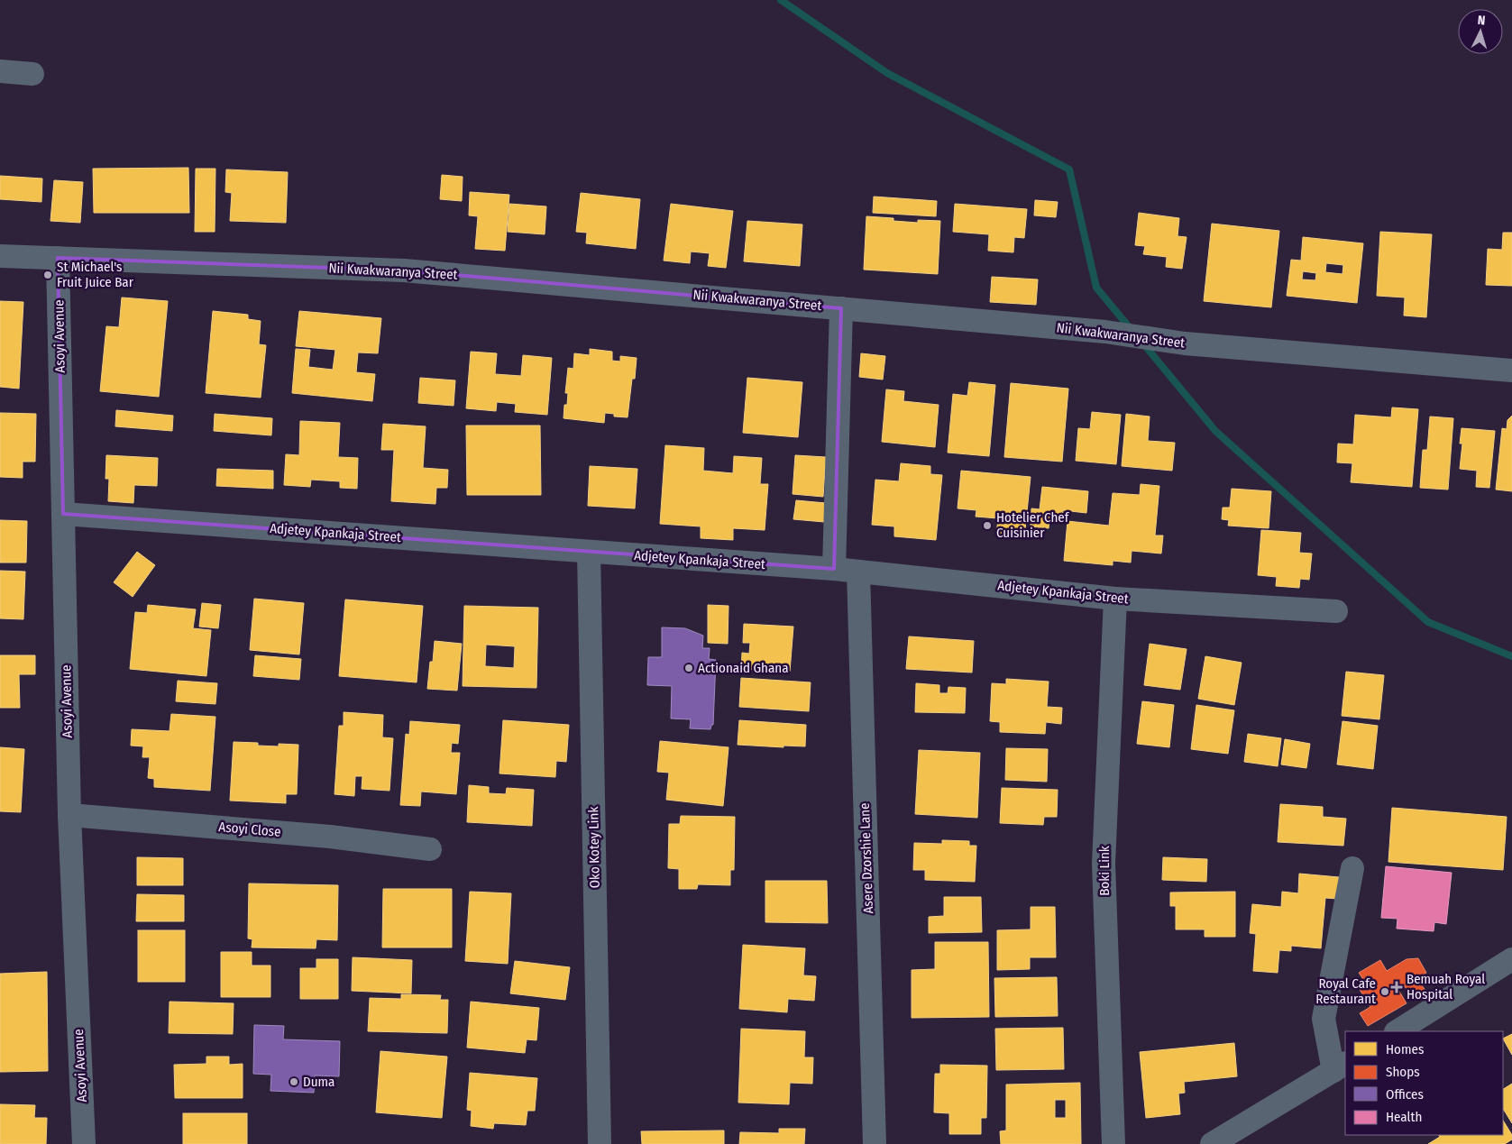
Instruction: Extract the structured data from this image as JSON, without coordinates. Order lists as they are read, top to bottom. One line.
{"streets":{"street":["Nii Kwakwaranya Street","Asoyi Avenue","Adjetey Kpankaja Street","Asoyi Close","Oko Kotey Link","Asere Dzorshie Lane","Boki Link"]},"crossings":[["Nii Kwakwaranya Street","Asoyi Avenue"],["Asoyi Avenue","Adjetey Kpankaja Street"],["Asoyi Avenue","Asoyi Close"],["Adjetey Kpankaja Street","Oko Kotey Link"],["Adjetey Kpankaja Street","Asere Dzorshie Lane"],["Adjetey Kpankaja Street","Boki Link"]],"places":{"other":["St Michael's Fruit Juice Bar","Hotelier Chef Cuisinier","Actionaid Ghana","Royal Cafe Restaurant","Duma"],"health":["Bemuah Royal Hospital"]},"legend":["Homes","Shops","Offices","Health"],"north":"top"}
